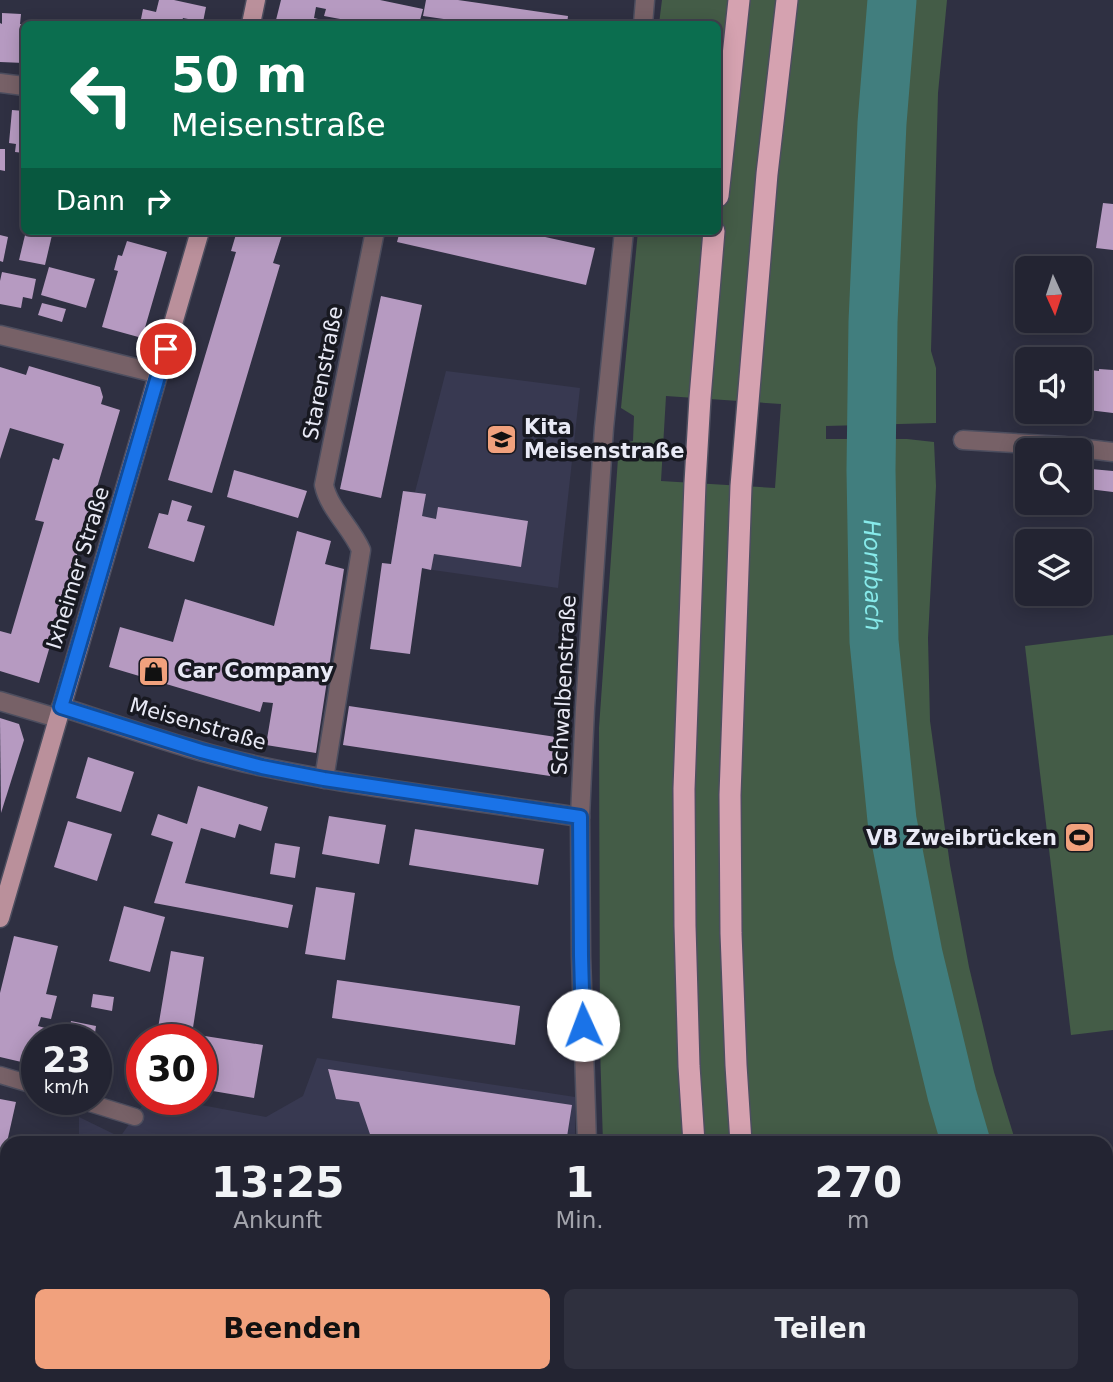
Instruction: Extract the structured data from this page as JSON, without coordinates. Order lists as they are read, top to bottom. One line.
{"streets":{"main road":["Ixheimer Straße"],"street":["Starenstraße","Schwalbenstraße","Meisenstraße"]},"crossings":[["Starenstraße","Meisenstraße"],["Ixheimer Straße","Meisenstraße"],["Schwalbenstraße","Meisenstraße"]],"water":["Hornbach"],"places":{"school or university":["Kita Meisenstraße"],"shop":["Car Company"],"sports":["VB Zweibrücken"]},"north":"bottom","page":{"turn":["50 m","Meisenstraße"],"then":"Dann","speed":"23 km/h","limit":"30","eta":["13:25","Ankunft","1","Min.","270","m"],"buttons":["Beenden","Teilen"]}}
